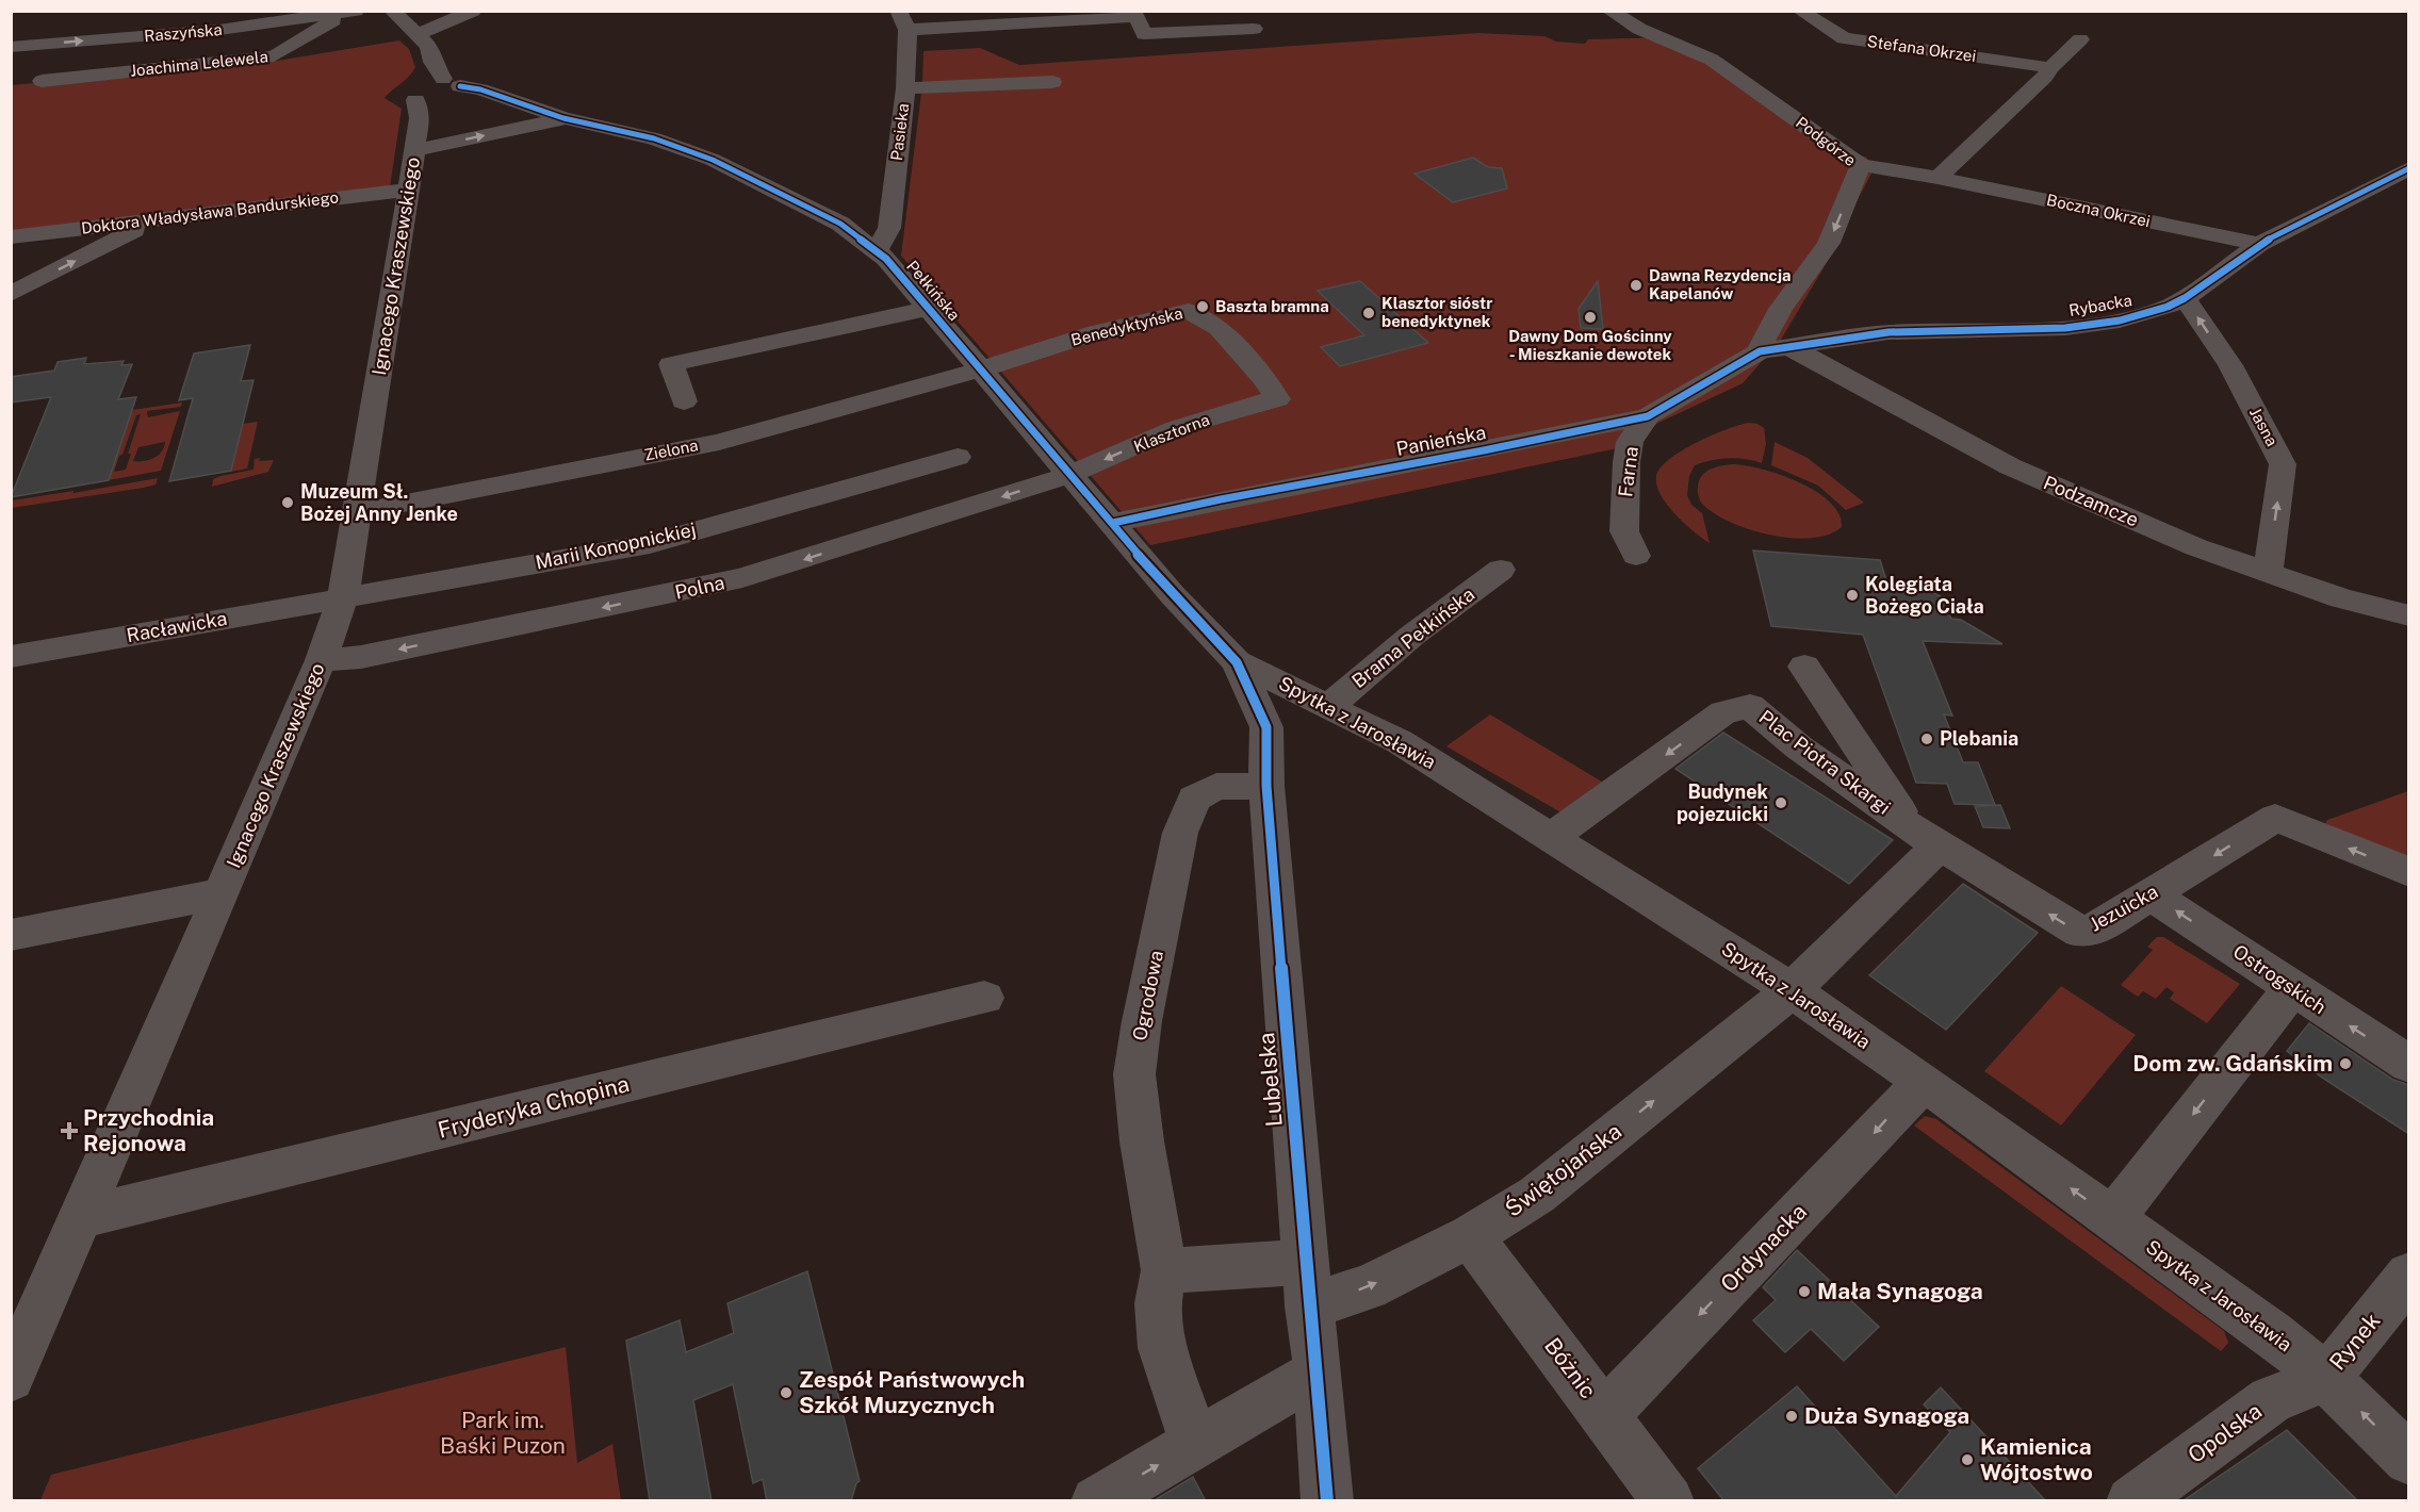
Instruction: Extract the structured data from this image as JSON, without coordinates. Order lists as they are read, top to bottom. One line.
{"streets":{"street":["Raszyńska","Stefana Okrzei","Joachima Lelewela","Pasieka","Podgórze","Boczna Okrzei","Doktora Władysława Bandurskiego","Ignacego Kraszewskiego","Pełkińska","Rybacka","Benedyktyńska","Jasna","Klasztorna","Panieńska","Zielona","Farna","Podzamcze","Marii Konopnickiej","Polna","Racławicka","Brama Pełkińska","Spytka z Jarosławia","Plac Piotra Skargi","Jezuicka","Ostrogskich","Ogrodowa","Lubelska","Fryderyka Chopina","Świętojańska","Ordynacka","Rynek","Bóżnic","Opolska"]},"crossings":[["Raszyńska","Joachima Lelewela"],["Pasieka","Pełkińska"],["Podgórze","Rybacka"],["Podgórze","Panieńska"],["Boczna Okrzei","Rybacka"],["Doktora Władysława Bandurskiego","Ignacego Kraszewskiego"],["Ignacego Kraszewskiego","Pełkińska"],["Ignacego Kraszewskiego","Zielona"],["Ignacego Kraszewskiego","Marii Konopnickiej"],["Ignacego Kraszewskiego","Polna"],["Ignacego Kraszewskiego","Racławicka"],["Ignacego Kraszewskiego","Fryderyka Chopina"],["Pełkińska","Benedyktyńska"],["Pełkińska","Klasztorna"],["Pełkińska","Panieńska"],["Pełkińska","Zielona"],["Pełkińska","Polna"],["Pełkińska","Spytka z Jarosławia"],["Pełkińska","Lubelska"],["Rybacka","Jasna"],["Rybacka","Panieńska"],["Rybacka","Podzamcze"],["Benedyktyńska","Klasztorna"],["Benedyktyńska","Zielona"],["Jasna","Podzamcze"],["Klasztorna","Polna"],["Panieńska","Farna"],["Marii Konopnickiej","Racławicka"],["Brama Pełkińska","Spytka z Jarosławia"],["Spytka z Jarosławia","Plac Piotra Skargi"],["Spytka z Jarosławia","Lubelska"],["Spytka z Jarosławia","Świętojańska"],["Spytka z Jarosławia","Ordynacka"],["Spytka z Jarosławia","Rynek"],["Spytka z Jarosławia","Opolska"],["Plac Piotra Skargi","Jezuicka"],["Plac Piotra Skargi","Świętojańska"],["Jezuicka","Ostrogskich"],["Jezuicka","Świętojańska"],["Ogrodowa","Lubelska"],["Lubelska","Świętojańska"],["Świętojańska","Bóżnic"],["Ordynacka","Bóżnic"],["Rynek","Opolska"]],"one_way":["Podgórze","Jasna","Klasztorna","Polna","Plac Piotra Skargi","Jezuicka","Ostrogskich","Świętojańska","Ordynacka","Rynek"],"parks":["Park im. Baśki Puzon"],"places":{"other":["Dawna Rezydencja Kapelanów","Baszta bramna","Klasztor sióstr benedyktynek","Dawny Dom Gościnny - Mieszkanie dewotek","Muzeum Sł. Bożej Anny Jenke","Kolegiata Bożego Ciała","Plebania","Budynek pojezuicki","Dom zw. Gdańskim","Mała Synagoga","Zespół Państwowych Szkół Muzycznych","Duża Synagoga","Kamienica Wójtostwo"],"health":["Przychodnia Rejonowa"]}}
